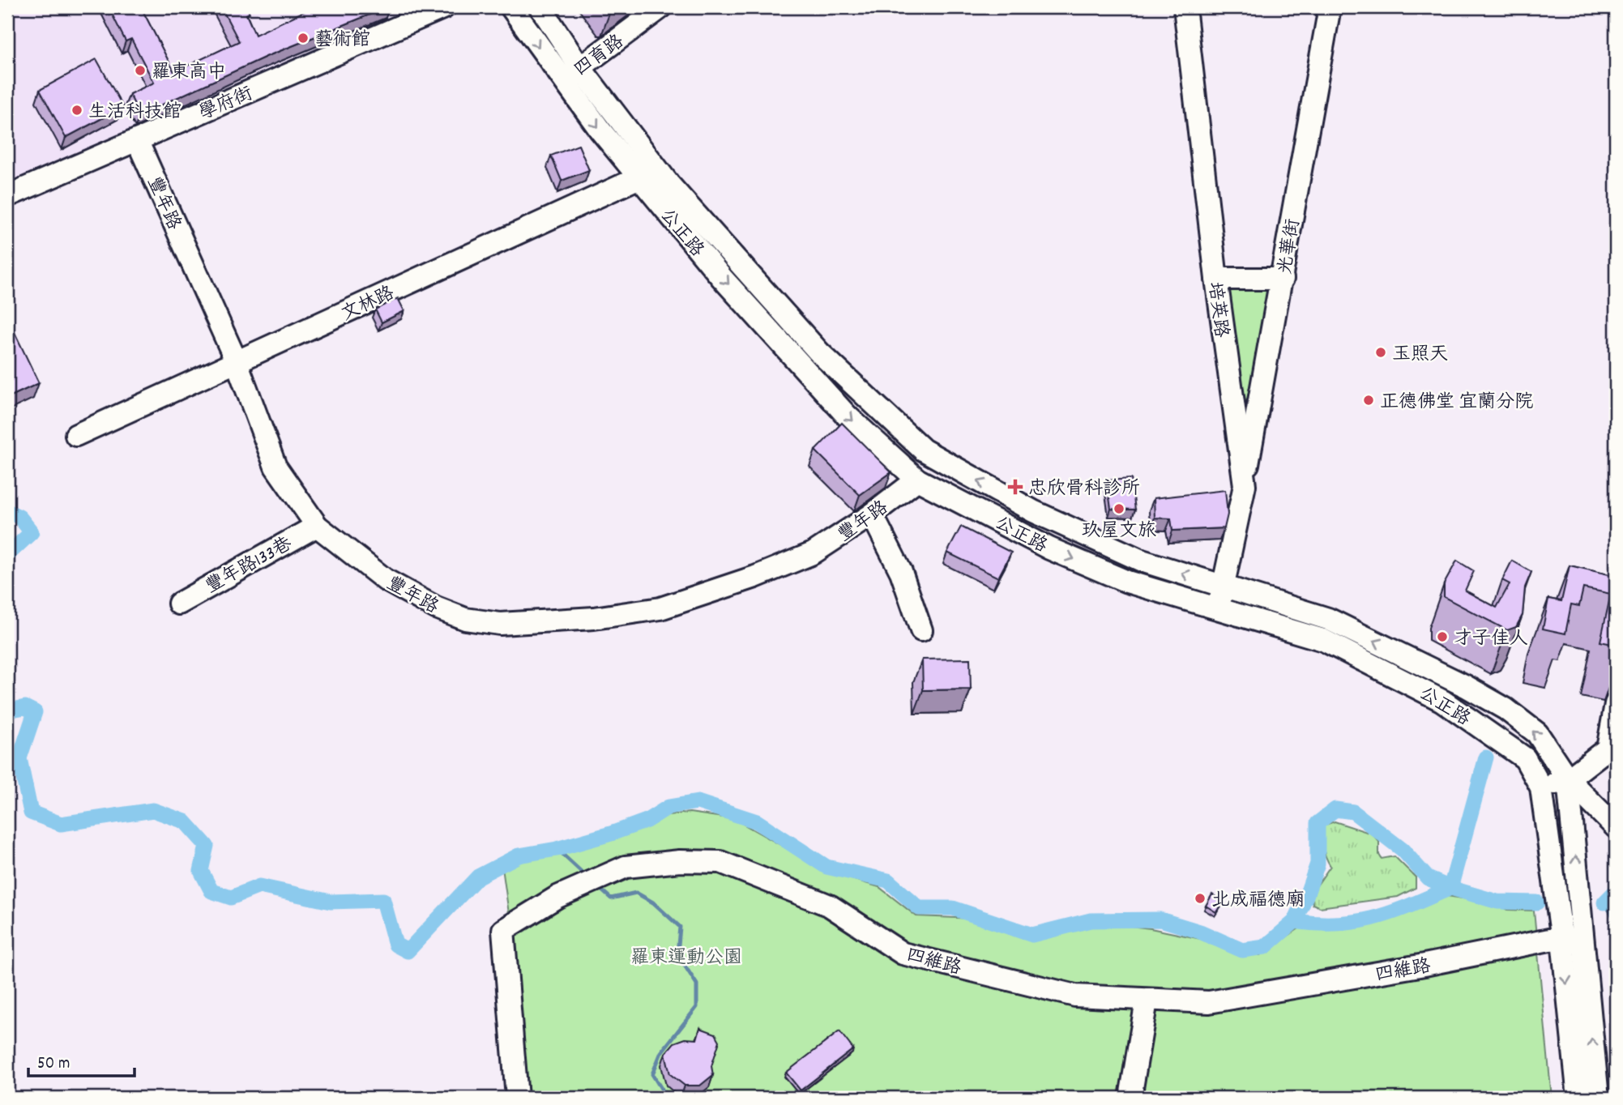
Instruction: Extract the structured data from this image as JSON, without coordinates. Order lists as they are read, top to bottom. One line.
{"streets":{"street":["四育路","學府街","豐年路","公正路","光華街","文林路","培英路","豐年路133巷","四維路"]},"crossings":[["四育路","公正路"],["學府街","豐年路"],["豐年路","公正路"],["豐年路","文林路"],["豐年路","豐年路133巷"],["公正路","文林路"],["公正路","培英路"],["公正路","四維路"],["光華街","培英路"]],"parks":["羅東運動公園"],"places":{"other":["藝術館","羅東高中","生活科技館","玉照天","正德佛堂 宜蘭分院","玖屋文旅","才子佳人","北成福德廟"],"health":["忠欣骨科診所"]},"scale_bar":"50 m"}
